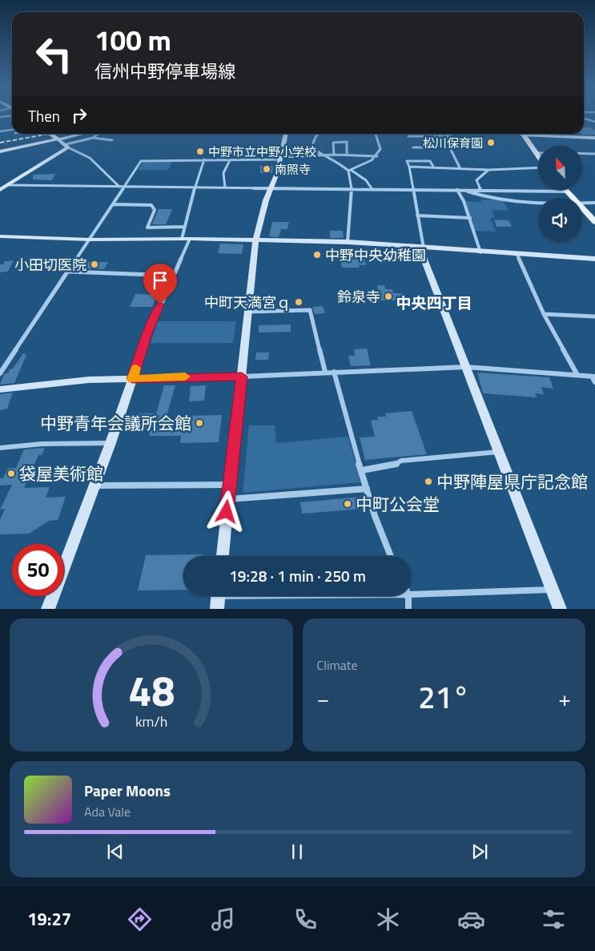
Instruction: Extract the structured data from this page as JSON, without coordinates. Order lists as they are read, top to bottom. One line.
{"districts":["中央四丁目"],"places":["松川保育園","中野市立中野小学校","南照寺","中野中央幼稚園","小田切医院","鈴泉寺","中町天満宮ｑ","中野青年会議所会館","袋屋美術館","中野陣屋県庁記念館","中町公会堂"],"north":"top left","page":{"turn":["100 m","信州中野停車場線"],"then":"Then","limit":"50","trip":"19:28 · 1 min · 250 m","tile":"Climate","heat":["−","21°","+"],"song":["Paper Moons","Ada Vale"],"tabs":"19:27","gauge":["48","km/h"]}}
